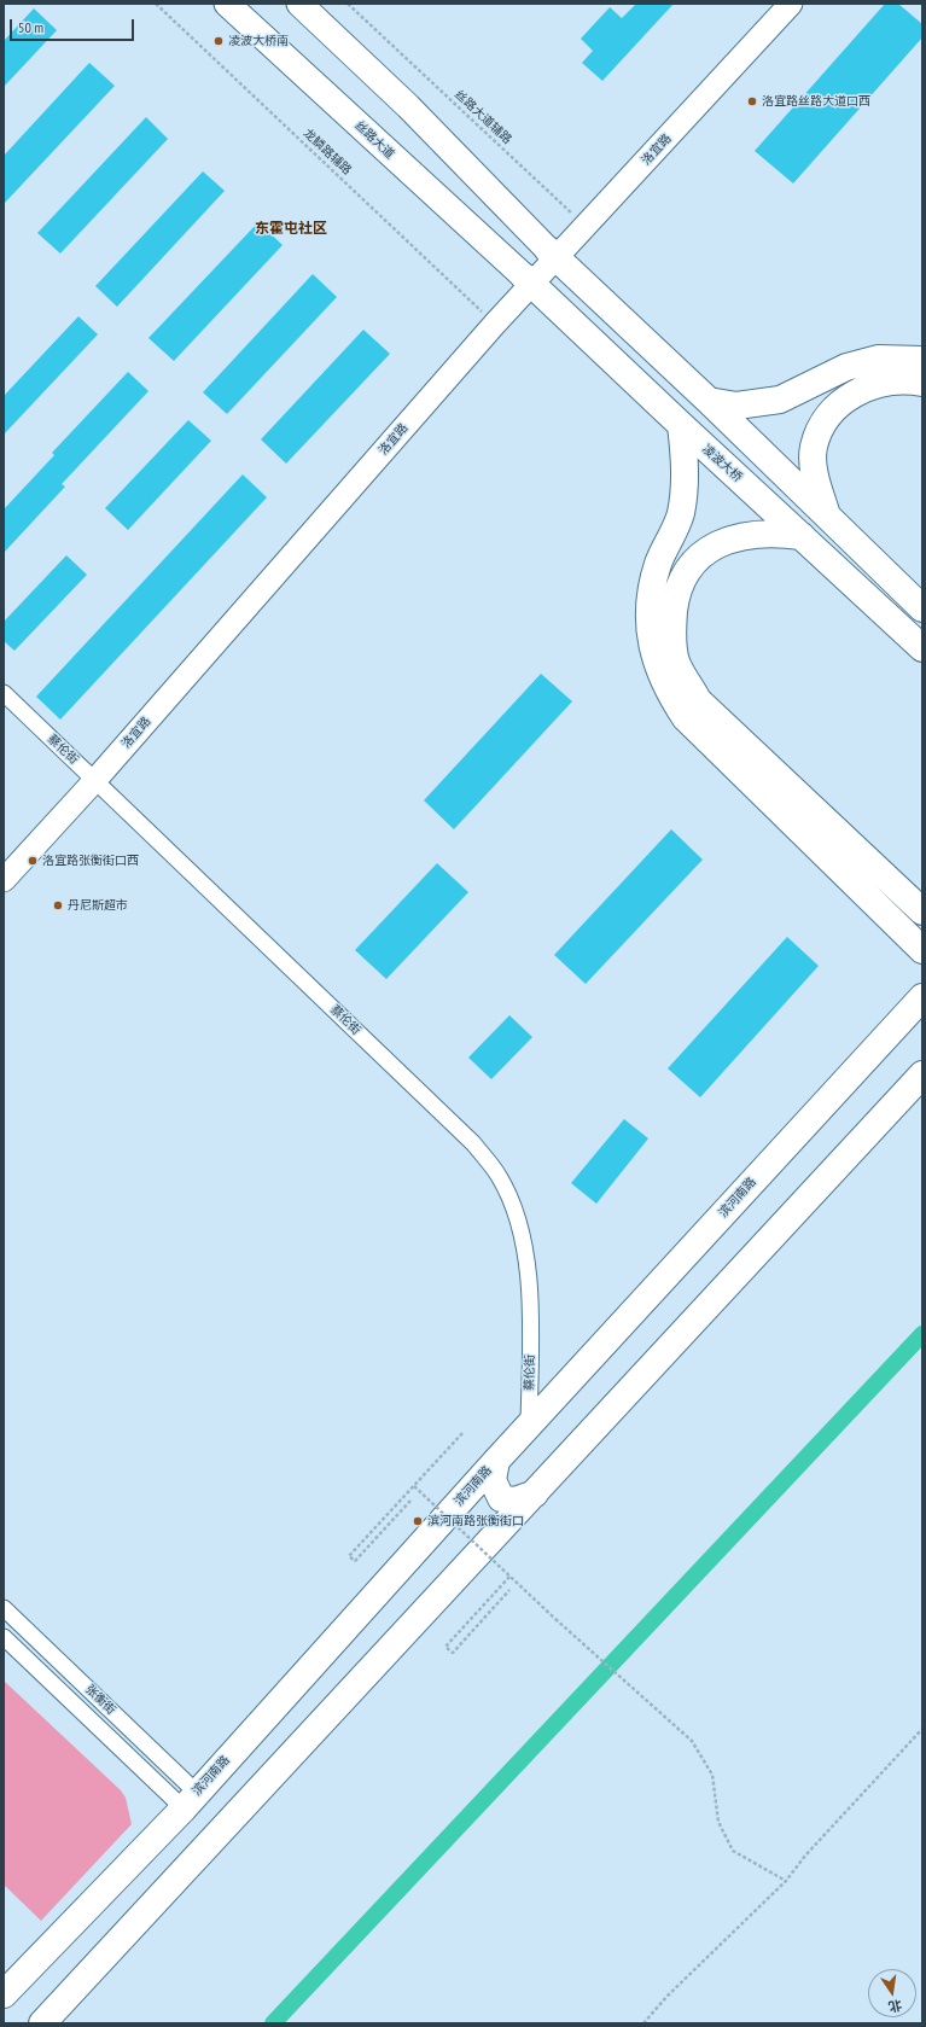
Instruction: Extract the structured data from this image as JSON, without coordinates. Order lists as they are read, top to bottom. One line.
{"streets":{"highway":["凌波大桥","滨河南路"],"main road":["丝路大道"],"street":["洛宜路","蔡伦街","张衡街"],"path":["丝路大道辅路","龙鳞路辅路"]},"crossings":[["丝路大道","洛宜路"],["丝路大道","凌波大桥"],["洛宜路","龙鳞路辅路"],["洛宜路","凌波大桥"],["洛宜路","蔡伦街"],["蔡伦街","滨河南路"],["滨河南路","张衡街"]],"districts":["东霍屯社区"],"places":["凌波大桥南","洛宜路丝路大道口西","洛宜路张衡街口西","丹尼斯超市","滨河南路张衡街口"],"scale_bar":"50 m","north":"bottom"}
